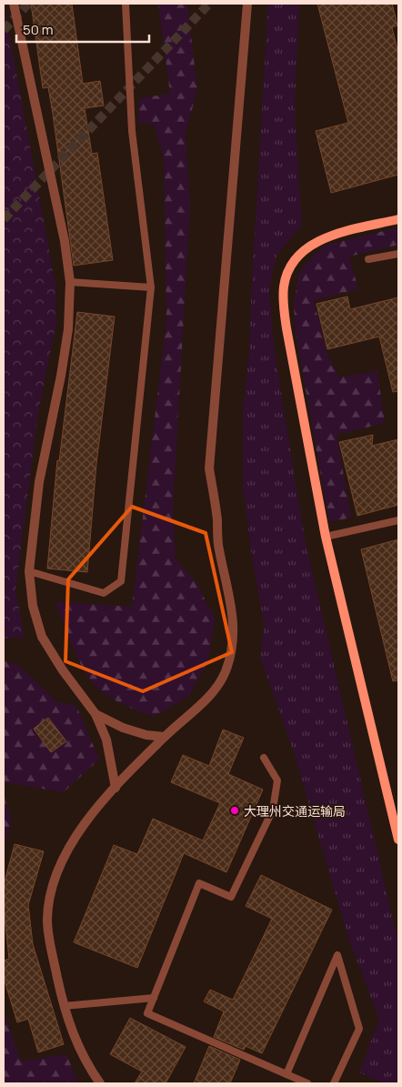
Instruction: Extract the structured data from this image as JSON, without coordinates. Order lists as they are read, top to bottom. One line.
{"places":["大理州交通运输局"],"scale_bar":"50 m"}
